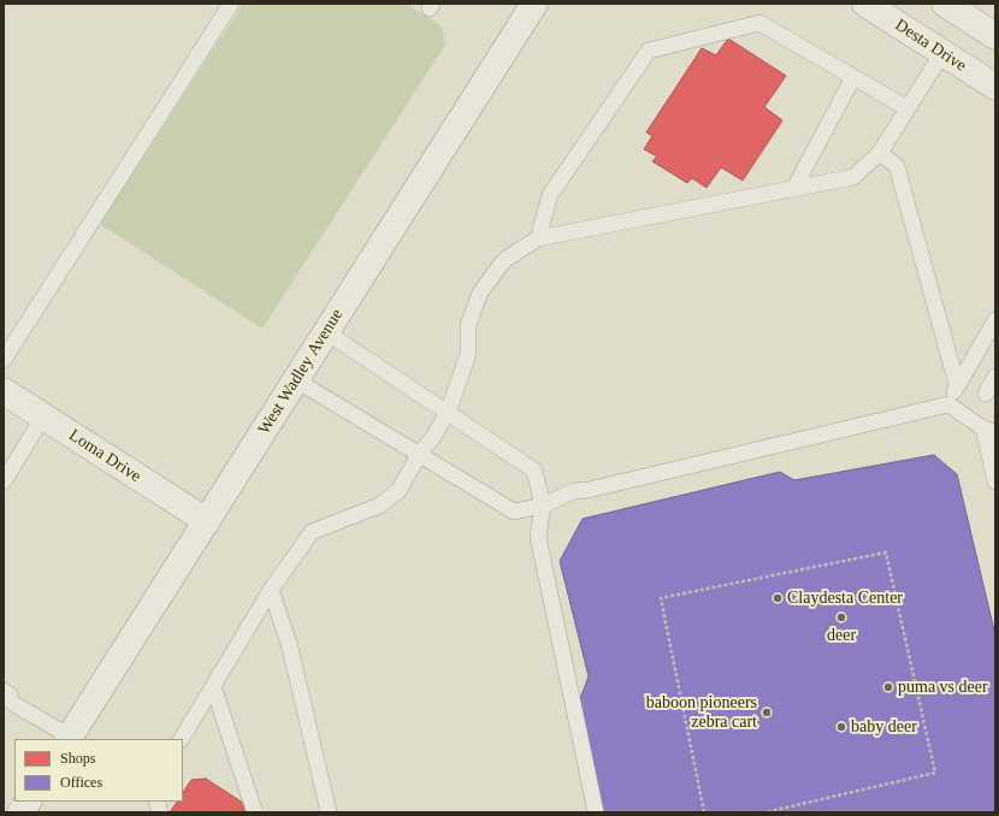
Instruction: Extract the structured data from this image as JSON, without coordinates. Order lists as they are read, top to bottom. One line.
{"streets":{"main road":["Desta Drive","West Wadley Avenue","Loma Drive"]},"crossings":[["West Wadley Avenue","Loma Drive"]],"places":["Claydesta Center","deer","puma vs deer","baboon pioneers zebra cart","baby deer"],"legend":["Shops","Offices"]}
